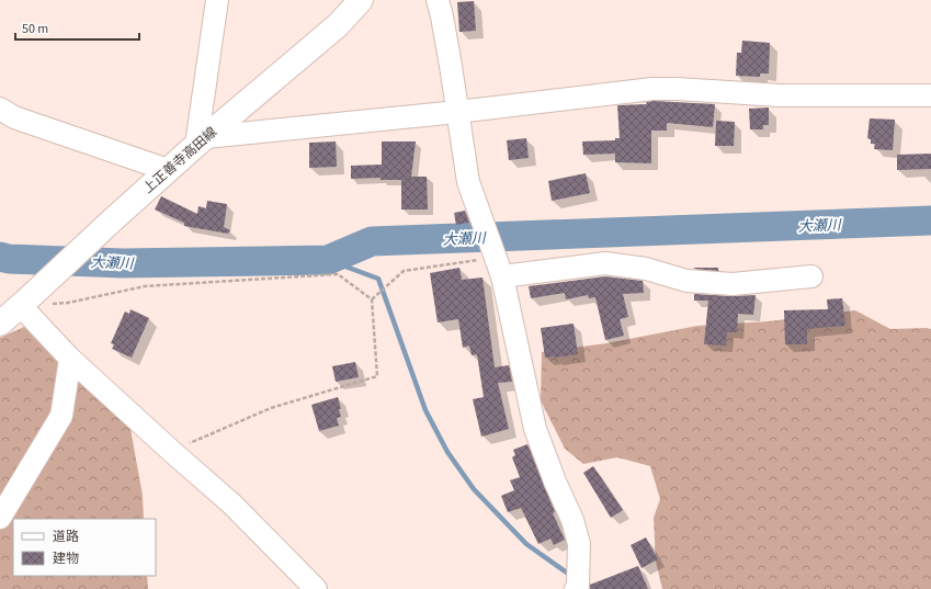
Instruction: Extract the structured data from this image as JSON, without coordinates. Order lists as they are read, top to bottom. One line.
{"streets":{"main road":["上正善寺高田線"]},"water":["大瀬川"],"legend":["道路","建物"],"scale_bar":"50 m"}
